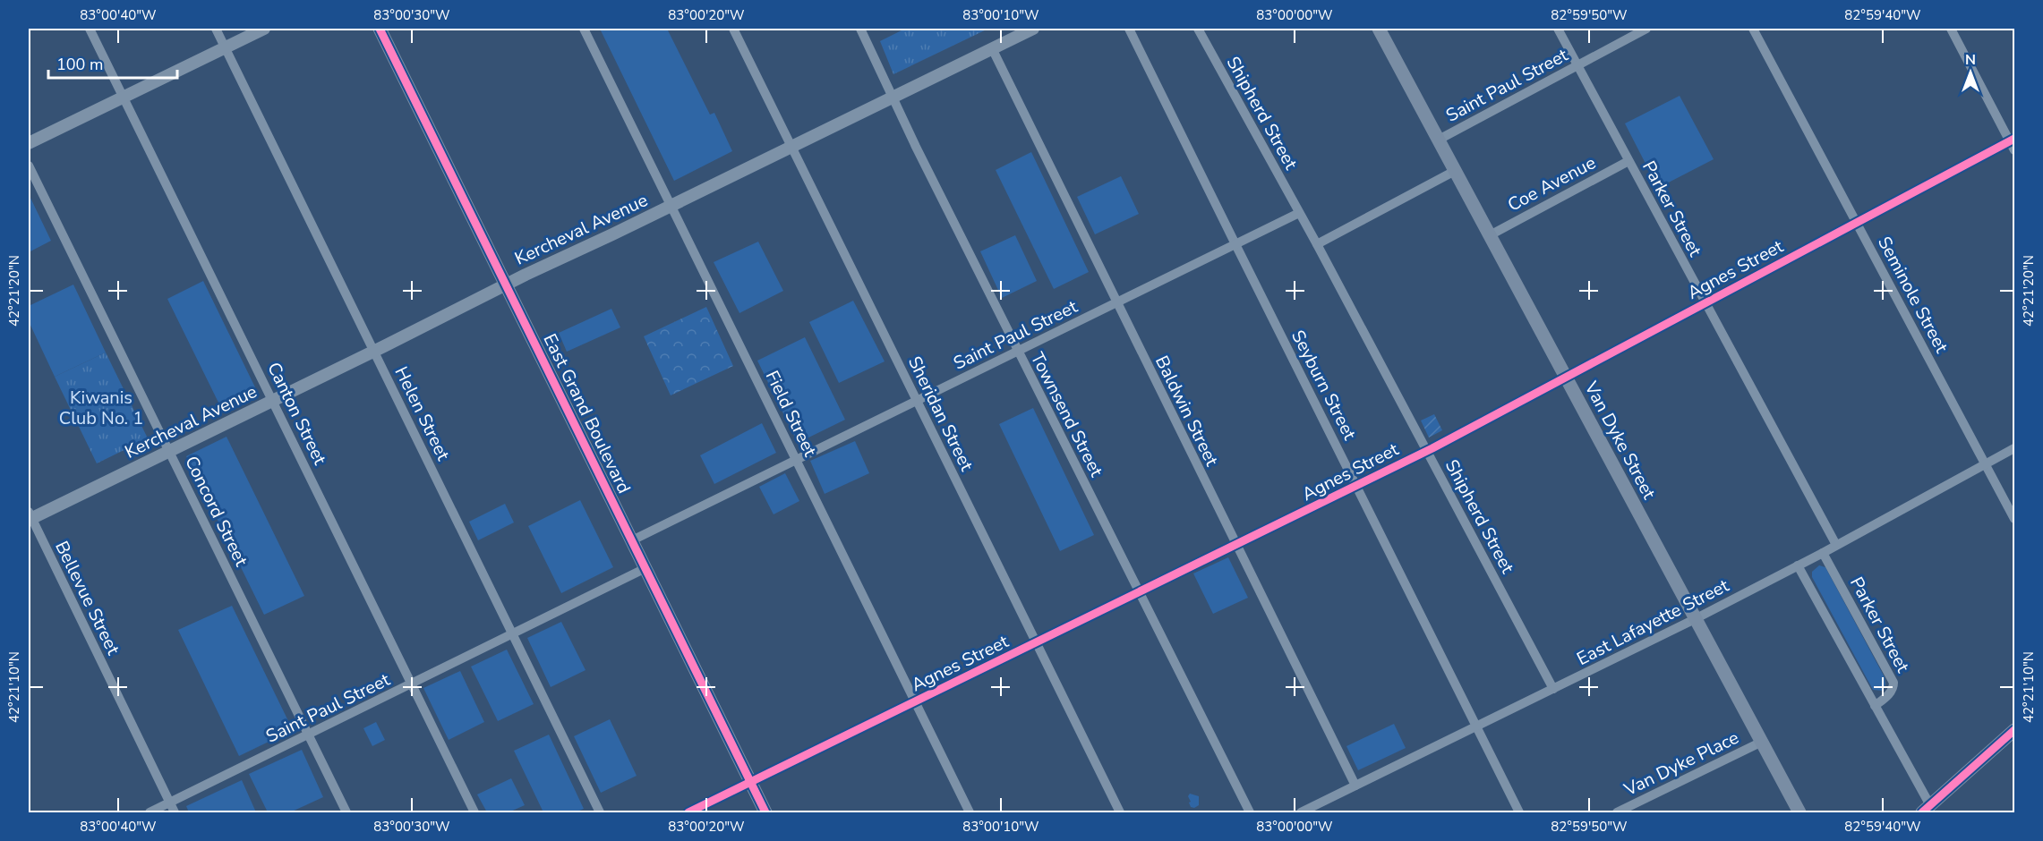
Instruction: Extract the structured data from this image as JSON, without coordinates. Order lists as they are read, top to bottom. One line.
{"streets":{"main road":["East Grand Boulevard","Van Dyke Street"],"street":["Saint Paul Street","Shipherd Street","Coe Avenue","Parker Street","Kercheval Avenue","Agnes Street","Seminole Street","Seyburn Street","Baldwin Street","Canton Street","Helen Street","Field Street","Sheridan Street","Townsend Street","Concord Street","Bellevue Street","East Lafayette Street","Van Dyke Place"]},"crossings":[["Saint Paul Street","Shipherd Street"],["Saint Paul Street","Parker Street"],["Saint Paul Street","Seyburn Street"],["Saint Paul Street","Baldwin Street"],["Saint Paul Street","Canton Street"],["Saint Paul Street","Helen Street"],["Saint Paul Street","East Grand Boulevard"],["Saint Paul Street","Field Street"],["Saint Paul Street","Sheridan Street"],["Saint Paul Street","Townsend Street"],["Saint Paul Street","Van Dyke Street"],["Saint Paul Street","Concord Street"],["Saint Paul Street","Bellevue Street"],["Shipherd Street","Agnes Street"],["Shipherd Street","East Lafayette Street"],["Coe Avenue","Parker Street"],["Coe Avenue","Van Dyke Street"],["Parker Street","Agnes Street"],["Parker Street","East Lafayette Street"],["Kercheval Avenue","Baldwin Street"],["Kercheval Avenue","Canton Street"],["Kercheval Avenue","Helen Street"],["Kercheval Avenue","East Grand Boulevard"],["Kercheval Avenue","Field Street"],["Kercheval Avenue","Sheridan Street"],["Kercheval Avenue","Townsend Street"],["Kercheval Avenue","Concord Street"],["Kercheval Avenue","Bellevue Street"],["Agnes Street","Seminole Street"],["Agnes Street","Seyburn Street"],["Agnes Street","Baldwin Street"],["Agnes Street","East Grand Boulevard"],["Agnes Street","Field Street"],["Agnes Street","Sheridan Street"],["Agnes Street","Townsend Street"],["Agnes Street","Van Dyke Street"],["Seminole Street","East Lafayette Street"],["Seyburn Street","East Lafayette Street"],["Baldwin Street","East Lafayette Street"],["Van Dyke Street","East Lafayette Street"],["Van Dyke Street","Van Dyke Place"]],"parks":["Kiwanis Club No. 1"],"scale_bar":"100 m","north":"top","coordinates":["83°00'40\"W","83°00'30\"W","83°00'20\"W","83°00'10\"W","83°00'00\"W","82°59'50\"W","82°59'40\"W","42°21'20\"N","42°21'10\"N"]}
